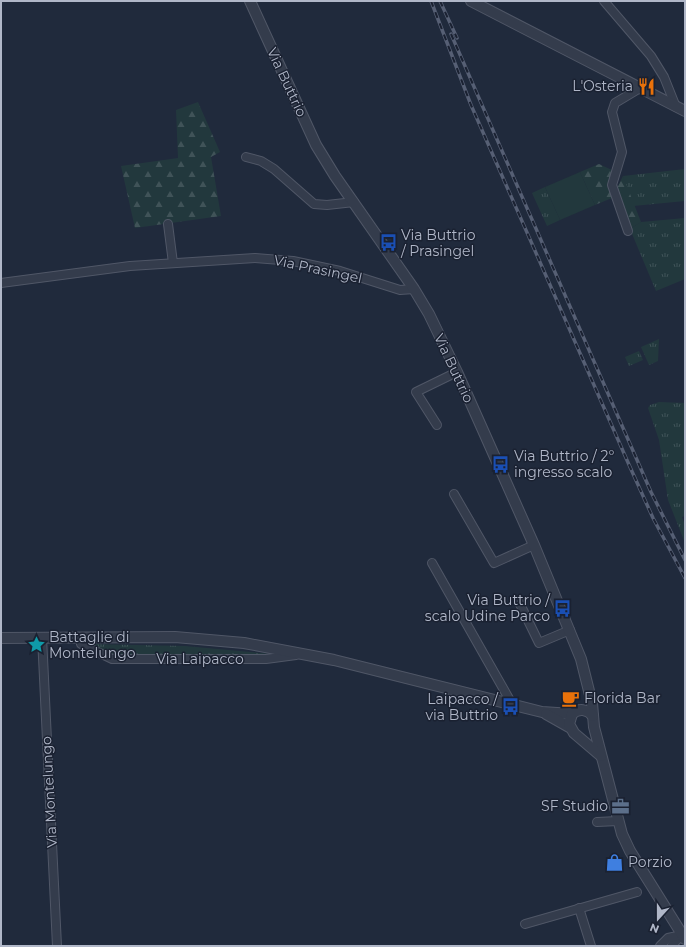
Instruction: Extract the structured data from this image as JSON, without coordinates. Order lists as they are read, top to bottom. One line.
{"streets":{"street":["Via Buttrio","Via Prasingel","Via Laipacco","Via Montelungo"]},"crossings":[["Via Buttrio","Via Prasingel"],["Via Buttrio","Via Laipacco"],["Via Laipacco","Via Montelungo"]],"places":{"restaurant":["L'Osteria"],"bus stop":["Via Buttrio / Prasingel","Via Buttrio / 2° ingresso scalo","Via Buttrio / scalo Udine Parco","Laipacco / via Buttrio"],"place":["Battaglie di Montelungo"],"cafe":["Florida Bar"],"office":["SF Studio"],"shop":["Porzio"]},"north":"bottom"}
